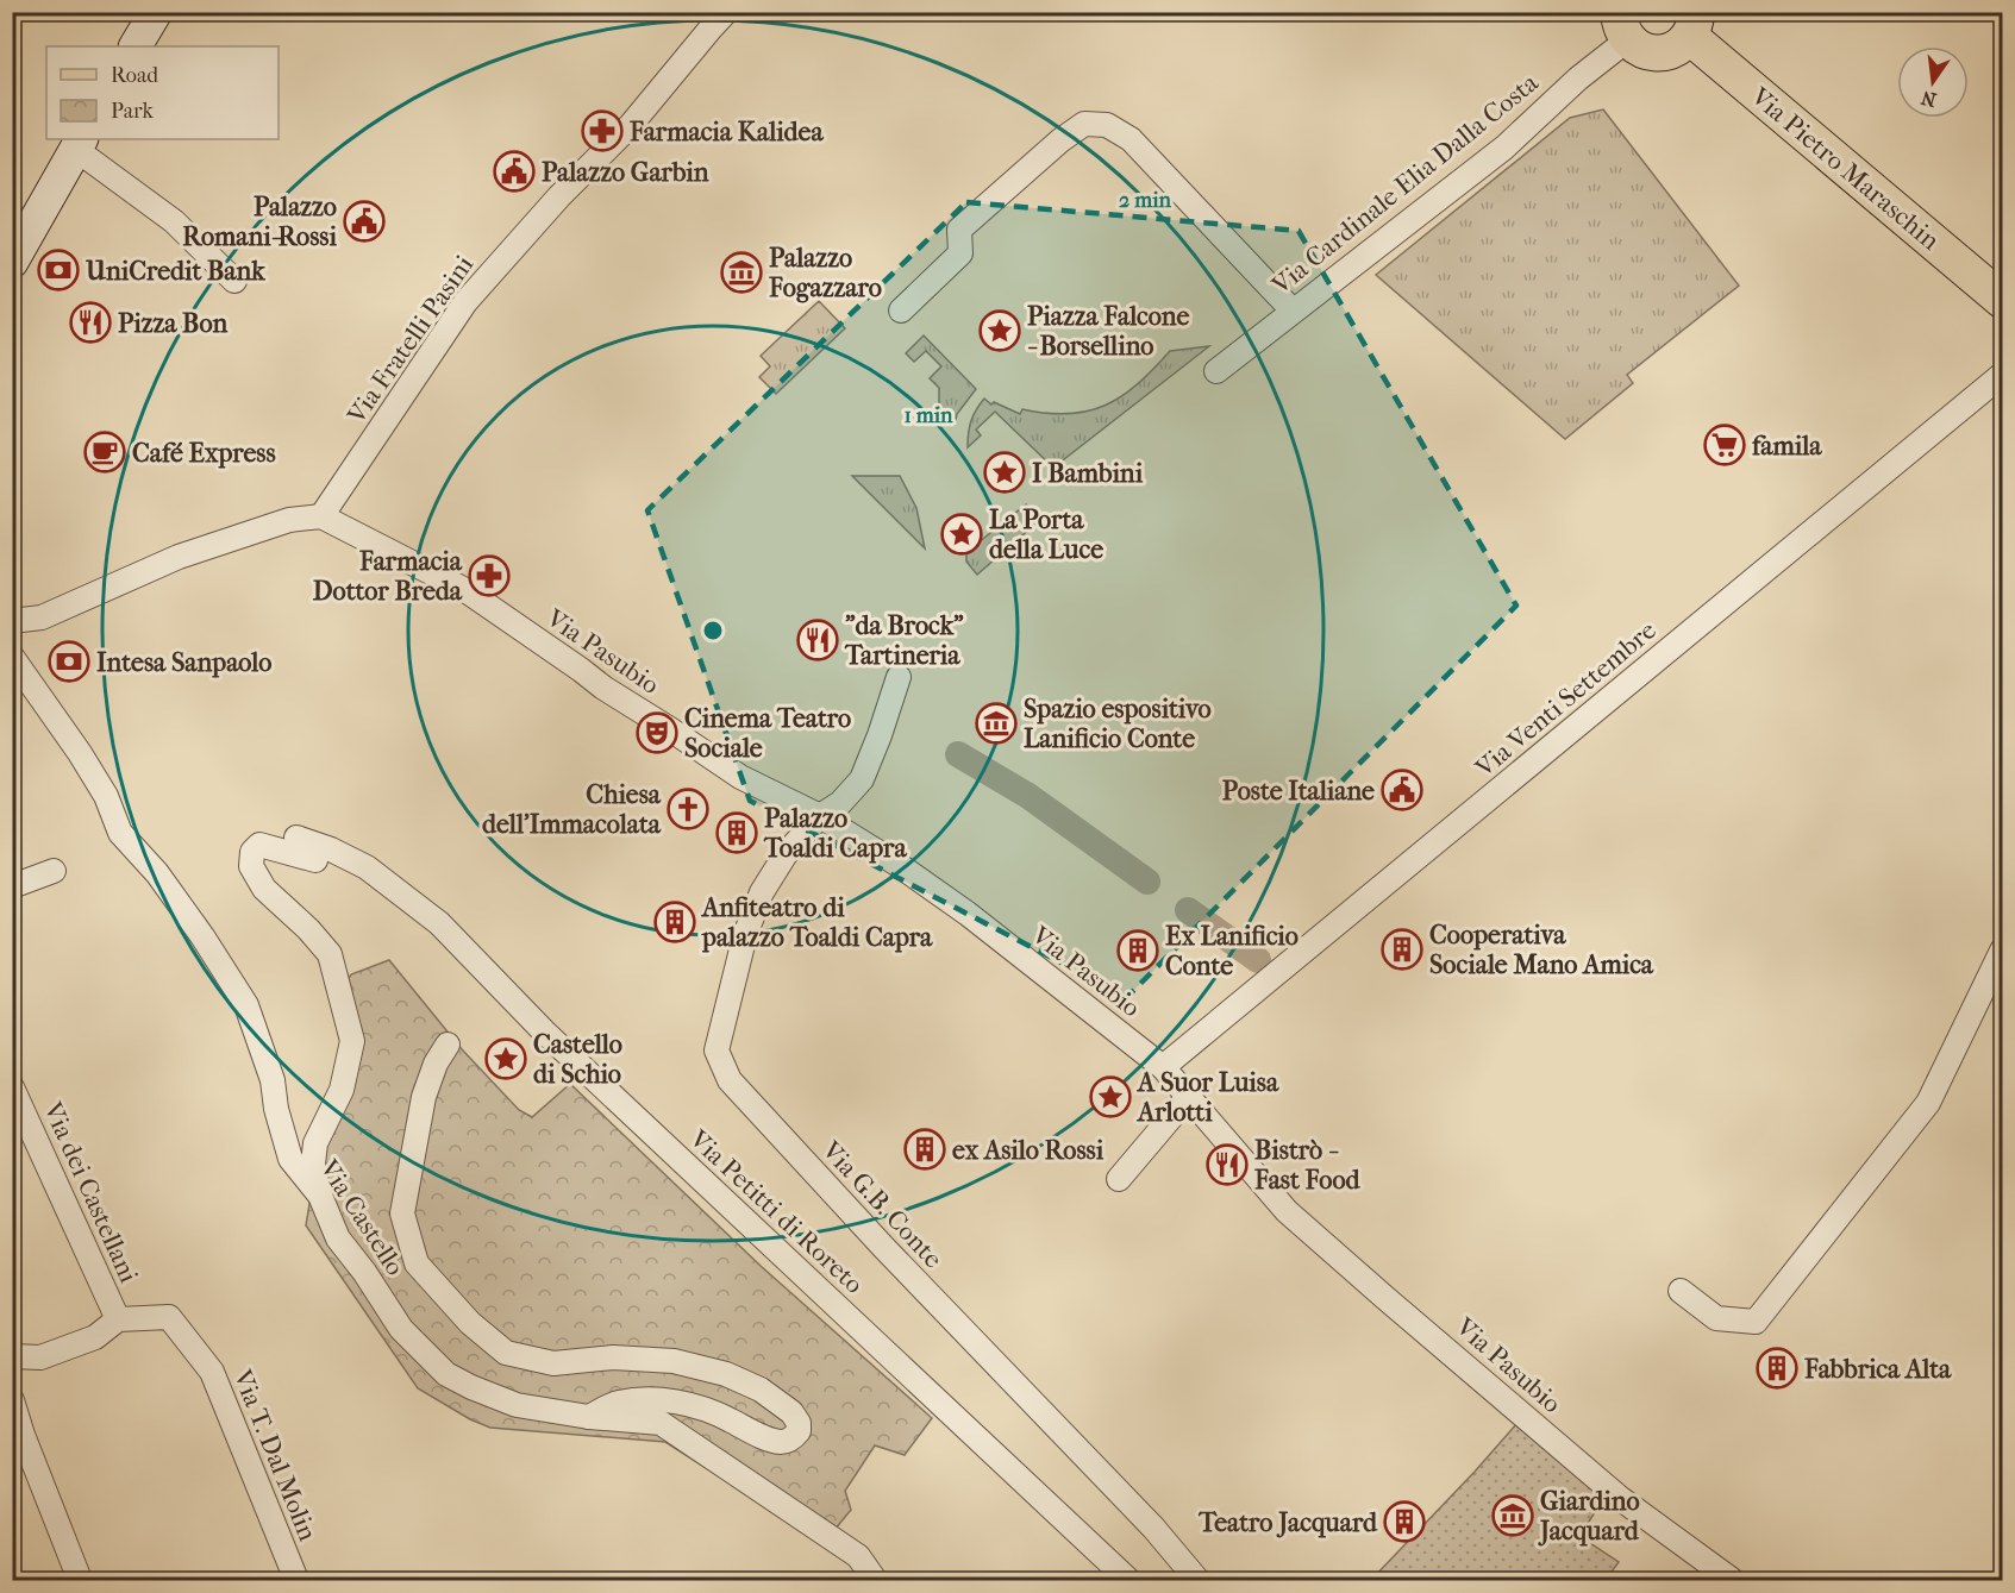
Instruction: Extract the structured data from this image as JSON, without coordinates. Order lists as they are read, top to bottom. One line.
{"streets":{"main road":["Via Pietro Maraschin"],"street":["Via Cardinale Elia Dalla Costa","Via Fratelli Pasini","Via Pasubio","Via Venti Settembre","Via dei Castellani","Via G.B. Conte","Via Petitti di Roreto","Via Castello","Via T. Dal Molin"]},"crossings":[["Via Pietro Maraschin","Via Cardinale Elia Dalla Costa"],["Via Fratelli Pasini","Via Pasubio"],["Via Pasubio","Via Venti Settembre"],["Via Pasubio","Via G.B. Conte"],["Via dei Castellani","Via T. Dal Molin"],["Via Petitti di Roreto","Via Castello"]],"places":{"pharmacy":["Farmacia Kalidea","Farmacia Dottor Breda"],"public building":["Palazzo Garbin","Palazzo Romani-Rossi","Poste Italiane"],"bank":["UniCredit Bank","Intesa Sanpaolo"],"museum":["Palazzo Fogazzaro","Spazio espositivo Lanificio Conte","Giardino Jacquard"],"restaurant":["Pizza Bon","\"da Brock\" Tartineria","Bistrò - Fast Food"],"place":["Piazza Falcone - Borsellino","I Bambini","La Porta della Luce","Castello di Schio","A Suor Luisa Arlotti"],"supermarket":["famila"],"cafe":["Café Express"],"theatre":["Cinema Teatro Sociale"],"church":["Chiesa dell'Immacolata"],"building":["Palazzo Toaldi Capra","Anfiteatro di palazzo Toaldi Capra","Cooperativa Sociale Mano Amica","Ex Lanificio Conte","ex Asilo Rossi","Fabbrica Alta","Teatro Jacquard"]},"legend":["Road","Park"],"north":"bottom","rings":["2 min","1 min"]}
